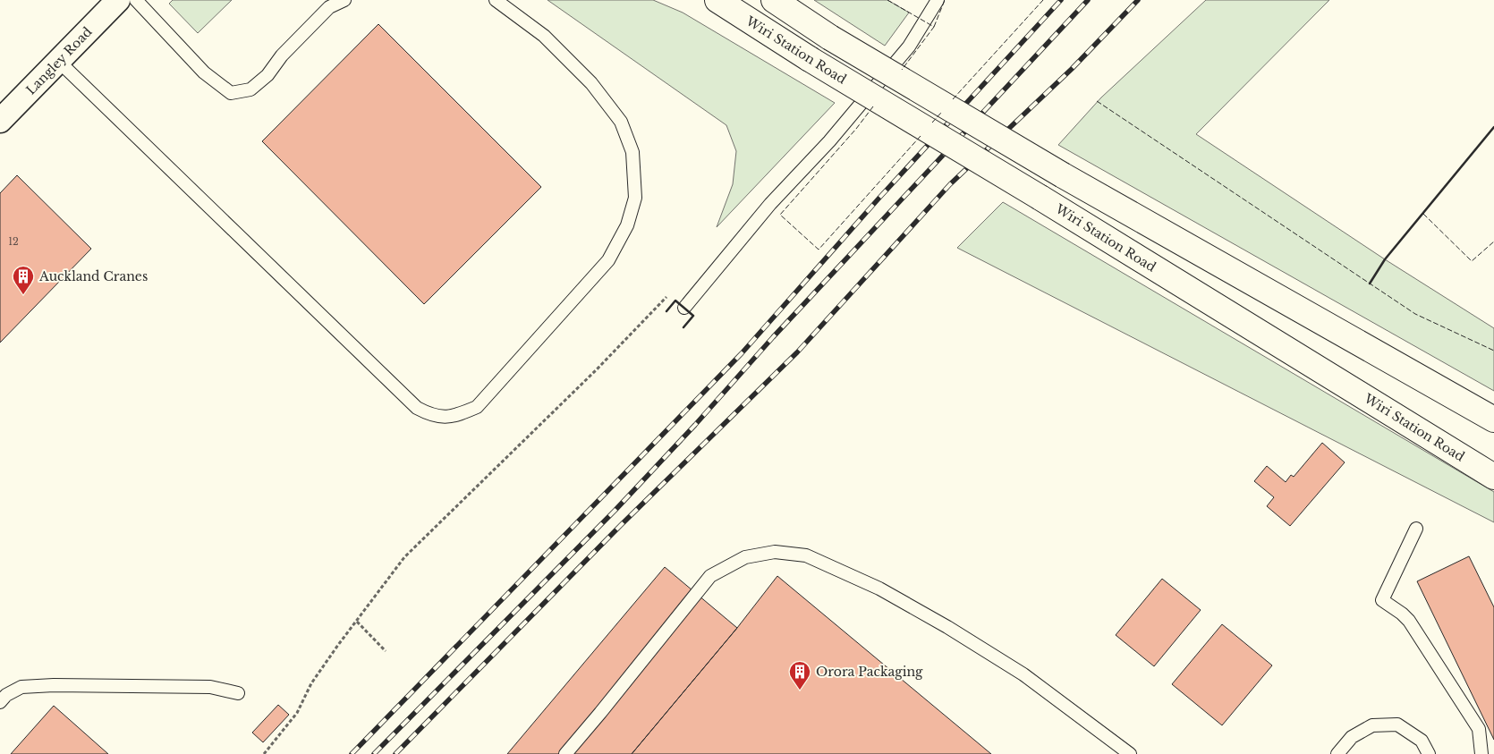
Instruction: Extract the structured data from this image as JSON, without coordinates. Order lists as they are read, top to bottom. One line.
{"streets":{"main road":["Wiri Station Road"],"street":["Langley Road"]},"places":{"building":["Auckland Cranes","Orora Packaging"]},"house_numbers":["12"]}
